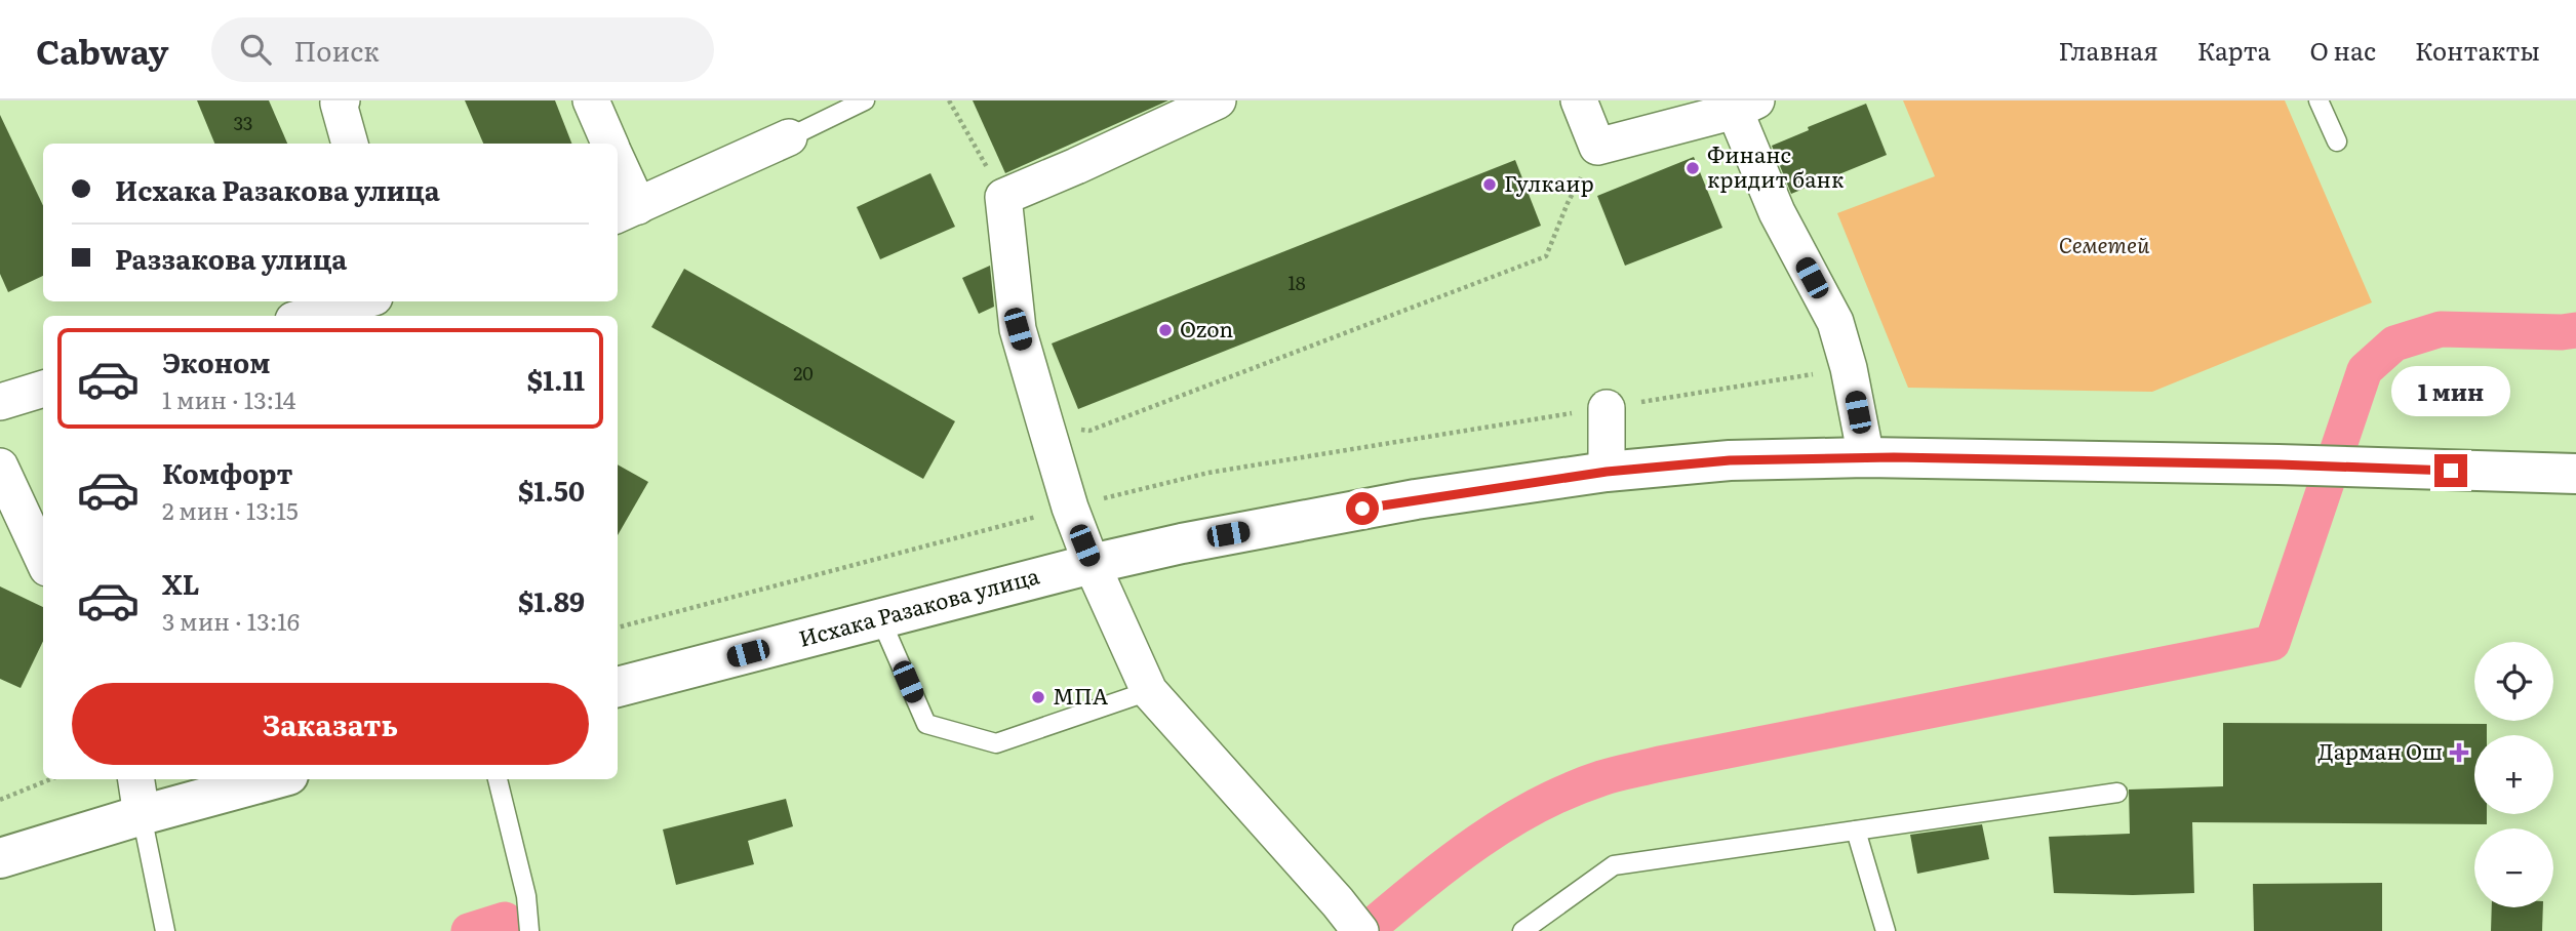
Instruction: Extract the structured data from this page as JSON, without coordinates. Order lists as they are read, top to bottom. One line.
{"streets":{"main road":["Исхака Разакова улица"]},"parks":["Семетей"],"places":{"other":["Финанс кридит банк","Гулкаир","Ozon","МПА"],"health":["Дарман Ош"]},"house_numbers":["33","18","20"],"page":{"header":"Cabway","search":"Поиск","nav":["Главная","Карта","О нас","Контакты"],"banner":["Исхака Разакова улица","Раззакова улица"],"list":[{"name":"Эконом","note":"1 мин · 13:14","value":"$1.11"},{"name":"Комфорт","note":"2 мин · 13:15","value":"$1.50"},{"name":"XL","note":"3 мин · 13:16","value":"$1.89"}],"bubble":"1 мин","map_buttons":["+","−"],"buttons":"Заказать"}}
